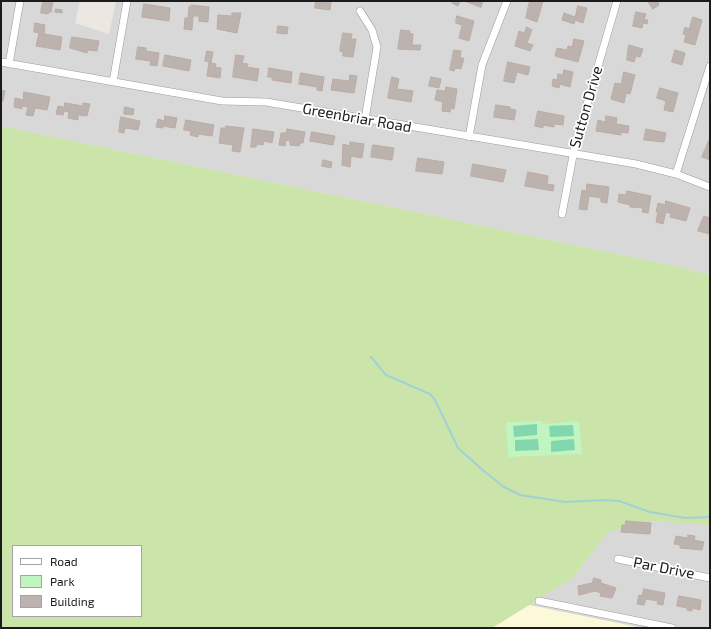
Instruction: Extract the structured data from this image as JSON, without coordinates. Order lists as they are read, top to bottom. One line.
{"streets":{"street":["Sutton Drive","Greenbriar Road","Par Drive"]},"crossings":[["Sutton Drive","Greenbriar Road"]],"legend":["Road","Park","Building"]}
